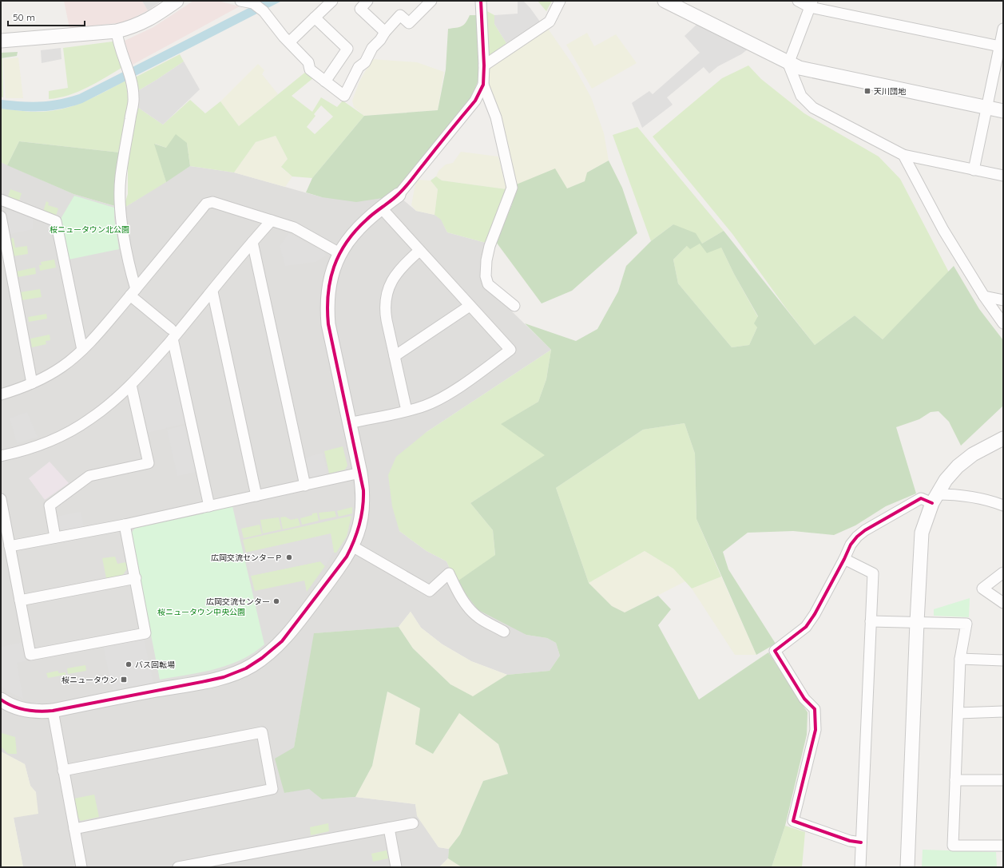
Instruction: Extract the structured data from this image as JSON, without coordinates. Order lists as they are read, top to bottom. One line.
{"parks":["桜ニュータウン北公園","桜ニュータウン中央公園"],"places":{"transit":["天川団地","桜ニュータウン"],"other":["広岡交流センターＰ","広岡交流センター","バス回転場"]},"scale_bar":"50 m"}
